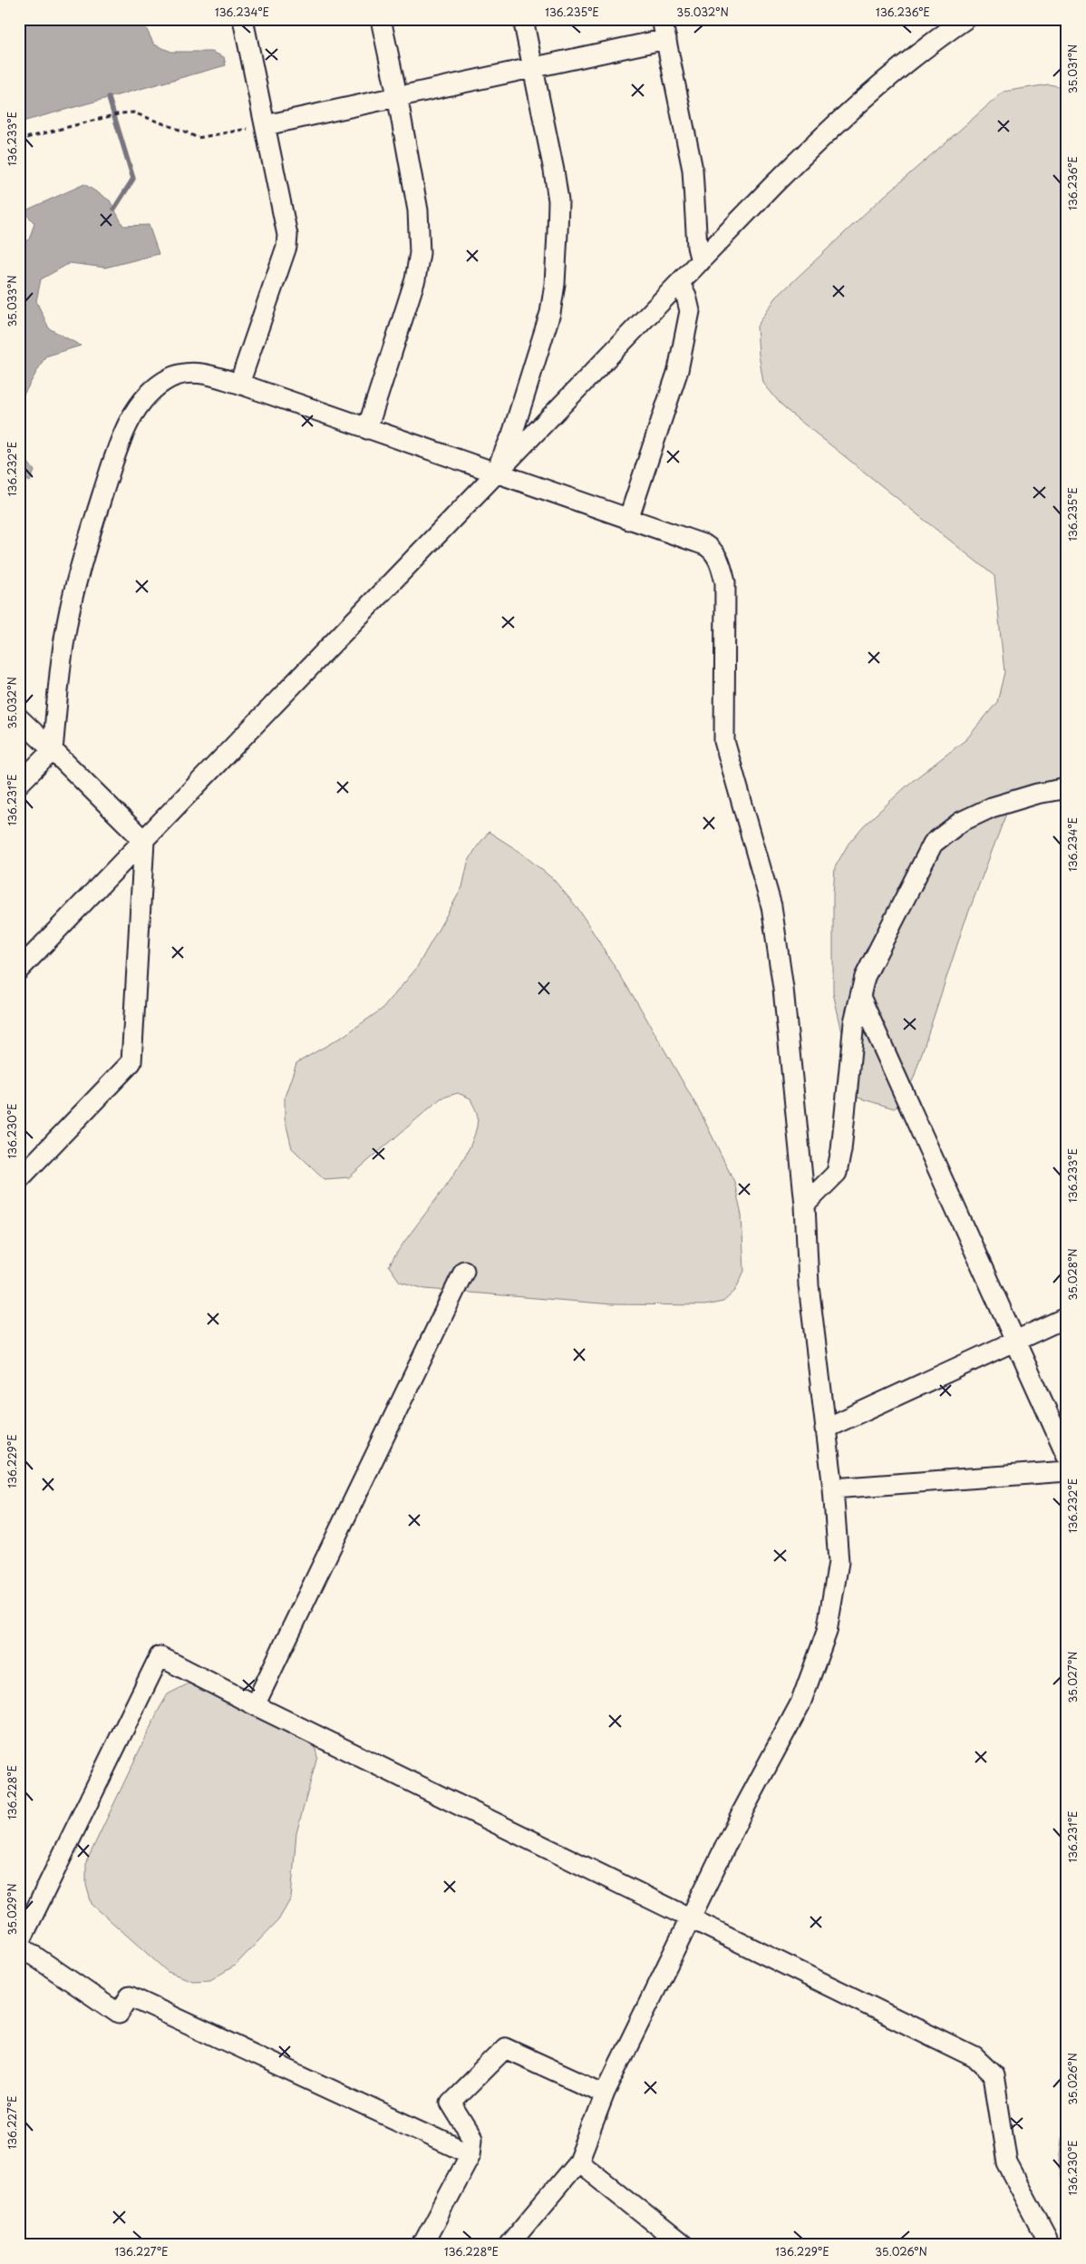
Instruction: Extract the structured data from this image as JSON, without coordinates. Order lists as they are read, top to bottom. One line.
{"coordinates":["136.234°E","136.235°E","35.032°N","136.236°E","35.031°N","136.233°E","35.033°N","136.232°E","136.231°E","136.230°E","35.028°N","136.229°E","35.027°N","136.228°E","35.029°N","35.026°N","136.227°E"]}
